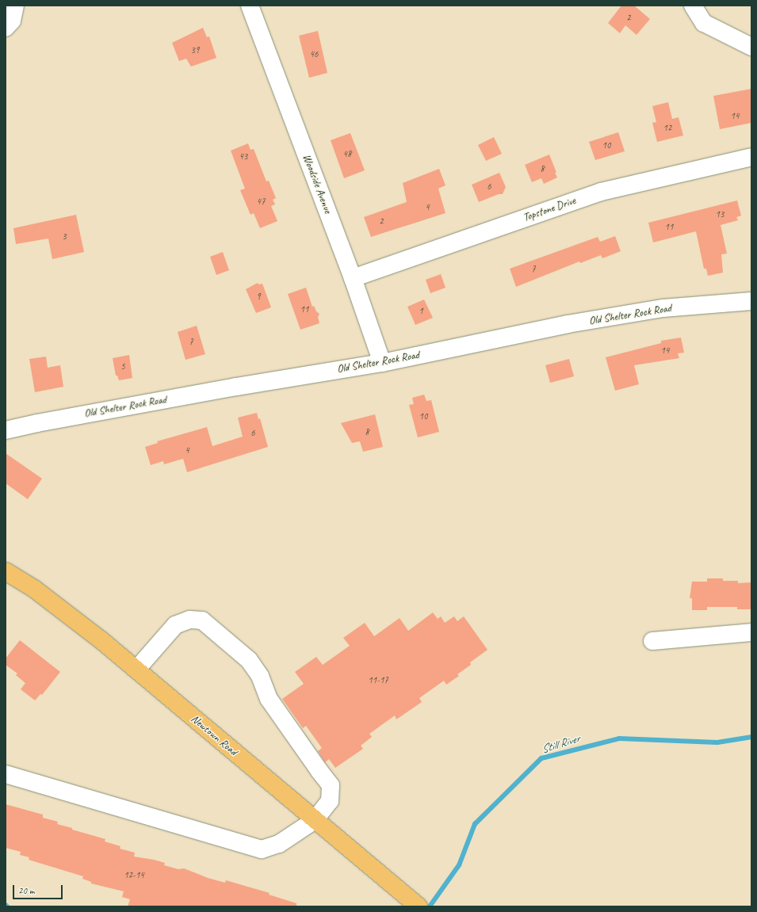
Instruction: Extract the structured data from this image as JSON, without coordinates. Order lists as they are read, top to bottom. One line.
{"streets":{"main road":["Newtown Road"],"street":["Woodside Avenue","Topstone Drive","Old Shelter Rock Road"]},"crossings":[["Woodside Avenue","Topstone Drive"],["Woodside Avenue","Old Shelter Rock Road"]],"water":["Still River"],"house_numbers":["2","39","46","14","12","10","48","43","8","6","47","4","13","2","11","3","7","9","11","1","7","14","5","10","8","6","4","11-17","12-14"],"scale_bar":"20 m"}
